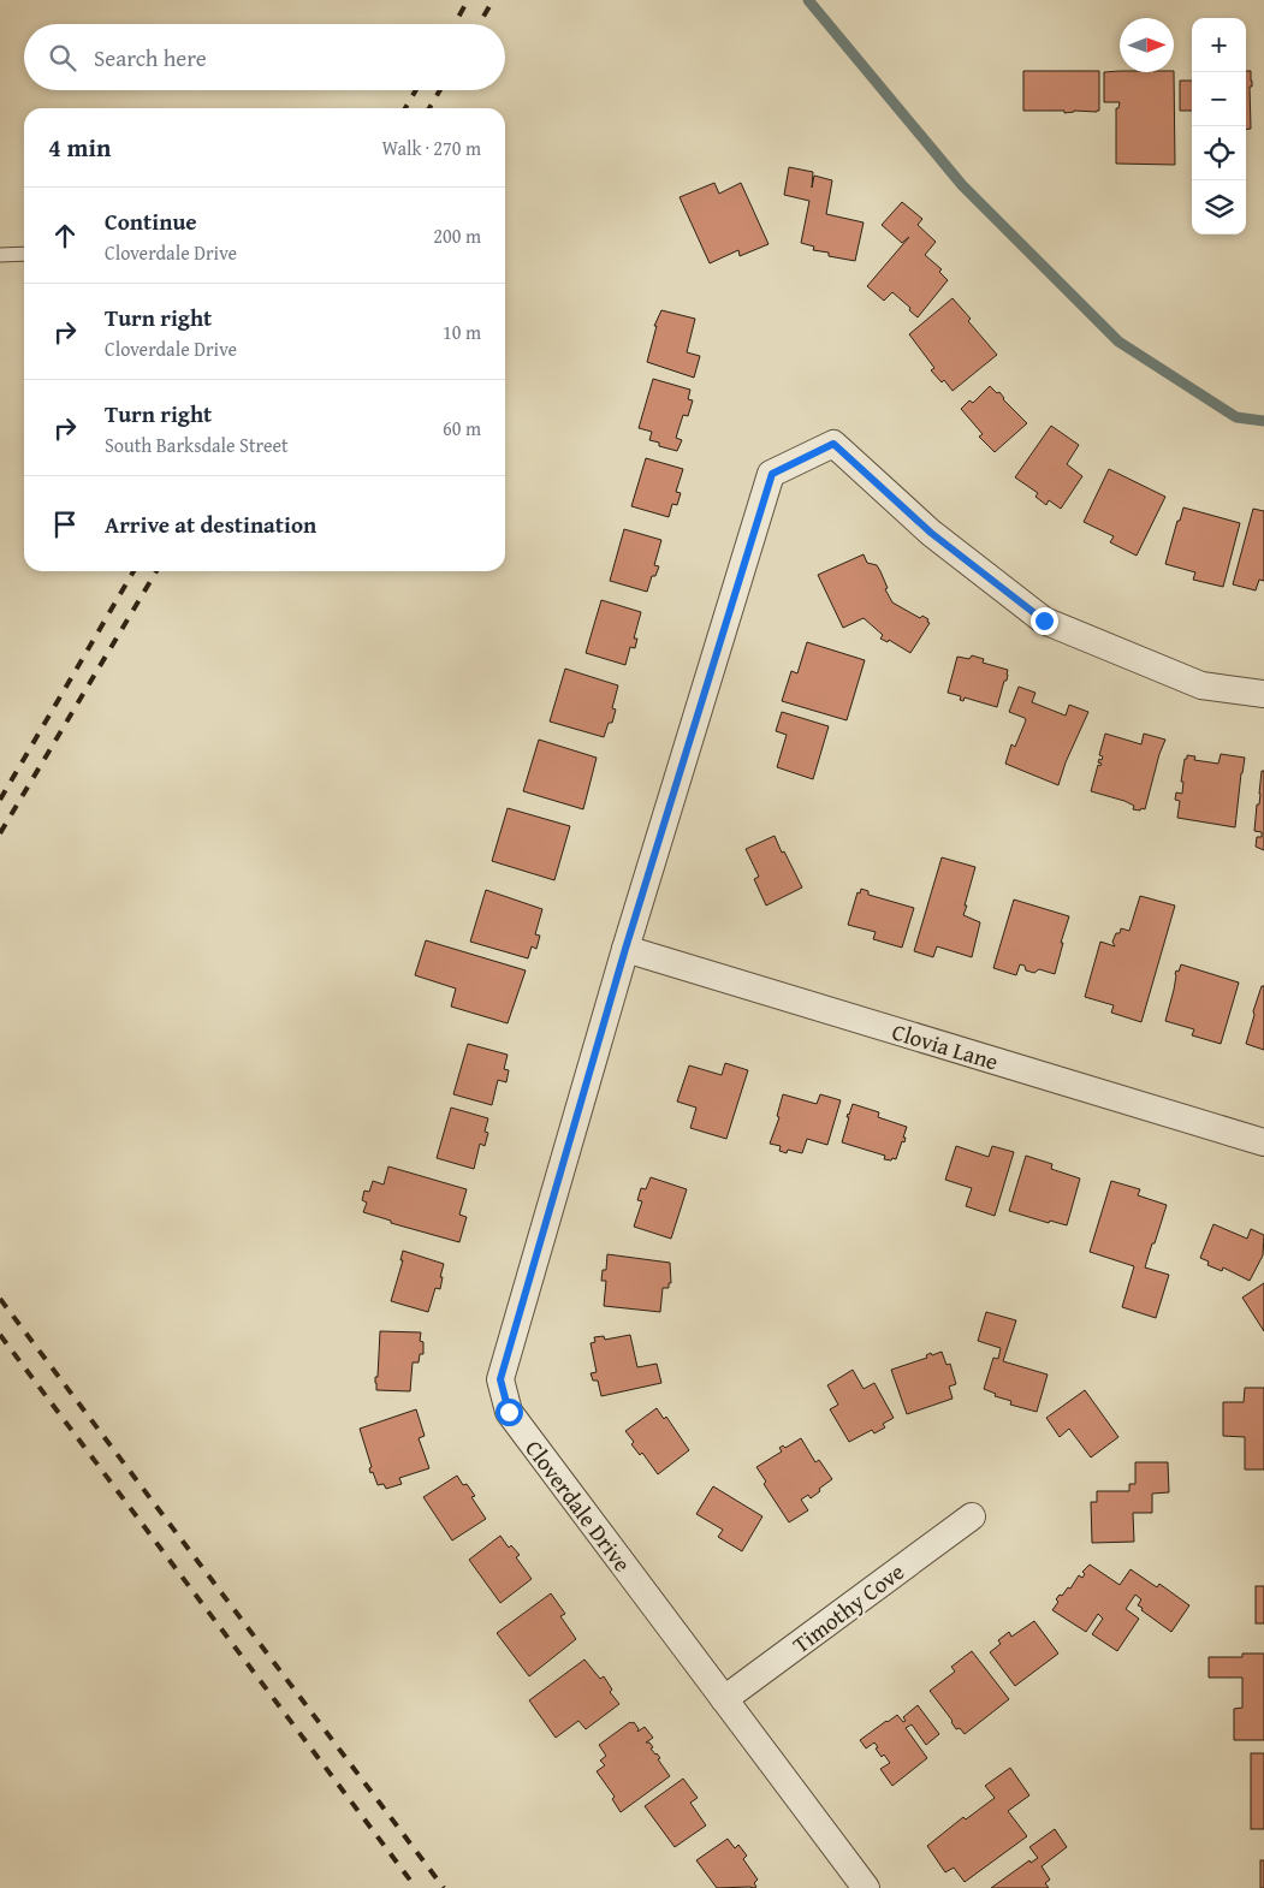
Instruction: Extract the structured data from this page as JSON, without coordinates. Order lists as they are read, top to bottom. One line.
{"streets":{"street":["Clovia Lane","Cloverdale Drive","Timothy Cove"]},"crossings":[["Clovia Lane","Cloverdale Drive"],["Cloverdale Drive","Timothy Cove"]],"north":"right","page":{"map_buttons":["+","−"],"search":"Search here","heading":["4 min","Walk · 270 m"],"list":[["Continue","Cloverdale Drive","200 m"],["Turn right","Cloverdale Drive","10 m"],["Turn right","South Barksdale Street","60 m"],"Arrive at destination"]}}
